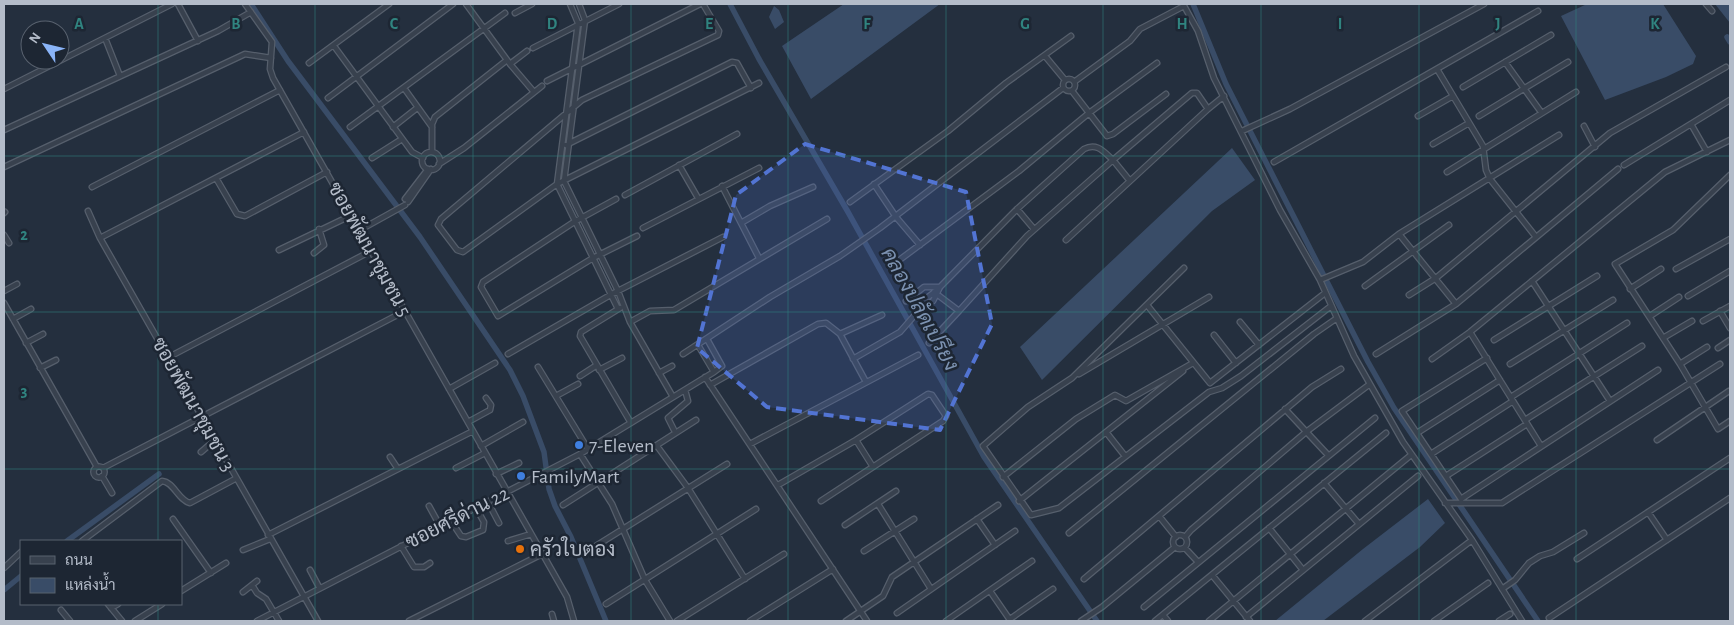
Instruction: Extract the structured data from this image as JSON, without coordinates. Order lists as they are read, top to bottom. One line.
{"streets":{"street":["ซอยพัฒนาชุมชน 5","ซอยพัฒนาชุมชน 3","ซอยศรีด่าน 22"]},"crossings":[["ซอยพัฒนาชุมชน 5","ซอยศรีด่าน 22"],["ซอยพัฒนาชุมชน 3","ซอยศรีด่าน 22"]],"water":["คลองปลัดเปรียง"],"places":["7-Eleven","FamilyMart","ครัวใบตอง"],"legend":["ถนน","แหล่งน้ำ"],"north":"top left","grid":{"columns":["A","B","C","D","E","F","G","H","I","J","K"],"rows":["2","3"]}}
